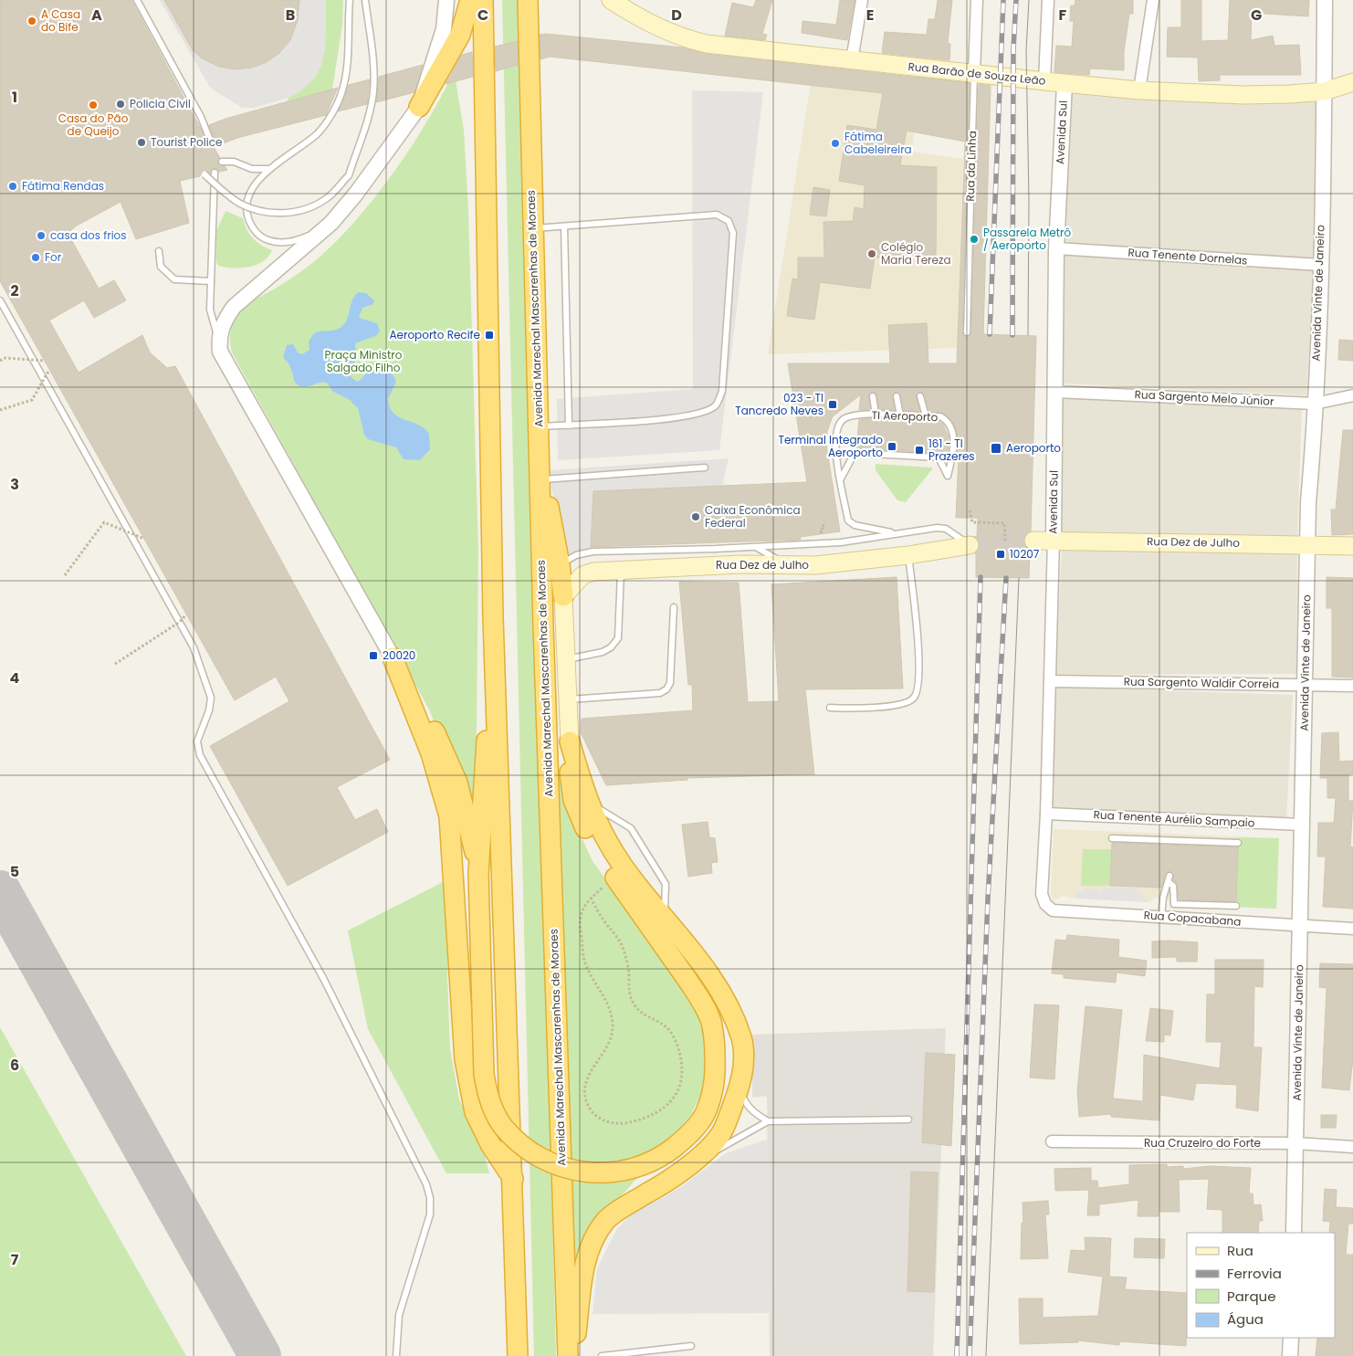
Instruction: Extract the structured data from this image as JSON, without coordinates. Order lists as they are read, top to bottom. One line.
{"streets":{"highway":["Avenida Marechal Mascarenhas de Moraes"],"main road":["Rua Barão de Souza Leão","Rua Dez de Julho"],"street":["Avenida Sul","Rua da Linha","Rua Tenente Dornelas","Avenida Vinte de Janeiro","Rua Sargento Melo Júnior","Rua Sargento Waldir Correia","Rua Tenente Aurélio Sampaio","Rua Copacabana","Rua Cruzeiro do Forte"],"lane":["TI Aeroporto"]},"crossings":[["Rua Barão de Souza Leão","Avenida Sul"],["Rua Barão de Souza Leão","Rua da Linha"],["Rua Barão de Souza Leão","Avenida Vinte de Janeiro"],["Avenida Sul","Rua Tenente Dornelas"],["Avenida Sul","Rua Sargento Melo Júnior"],["Avenida Sul","Rua Dez de Julho"],["Avenida Sul","Rua Sargento Waldir Correia"],["Avenida Sul","Rua Tenente Aurélio Sampaio"],["Avenida Sul","Rua Copacabana"],["Rua Tenente Dornelas","Avenida Vinte de Janeiro"],["Avenida Vinte de Janeiro","Rua Sargento Melo Júnior"],["Avenida Vinte de Janeiro","Rua Dez de Julho"],["Avenida Vinte de Janeiro","Rua Sargento Waldir Correia"],["Avenida Vinte de Janeiro","Rua Tenente Aurélio Sampaio"],["Avenida Vinte de Janeiro","Rua Copacabana"],["Avenida Vinte de Janeiro","Rua Cruzeiro do Forte"]],"parks":["Praça Ministro Salgado Filho"],"places":{"other":["A Casa do Bife","Policia Civil","Casa do Pão de Queijo","Tourist Police","Fátima Cabeleireira","Fátima Rendas","casa dos frios","Passarela Metrô / Aeroporto","Colégio Maria Tereza","For","Caixa Econômica Federal"],"transit":["Aeroporto Recife","023 - TI Tancredo Neves","Terminal Integrado Aeroporto","Aeroporto","161 - TI Prazeres","10207","20020"]},"legend":["Rua","Ferrovia","Parque","Água"],"grid":{"columns":["A","B","C","D","E","F","G"],"rows":["1","2","3","4","5","6","7"]}}
